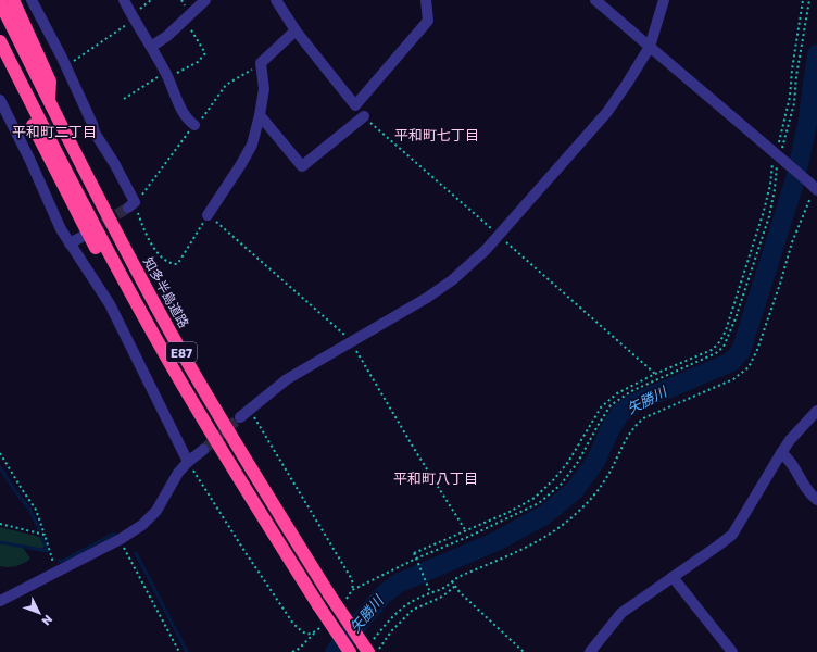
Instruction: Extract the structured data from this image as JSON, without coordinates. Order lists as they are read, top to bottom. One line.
{"streets":{"highway":["知多半島道路","E87"]},"districts":["平和町二丁目","平和町七丁目","平和町八丁目"],"water":["矢勝川"],"north":"bottom right"}
